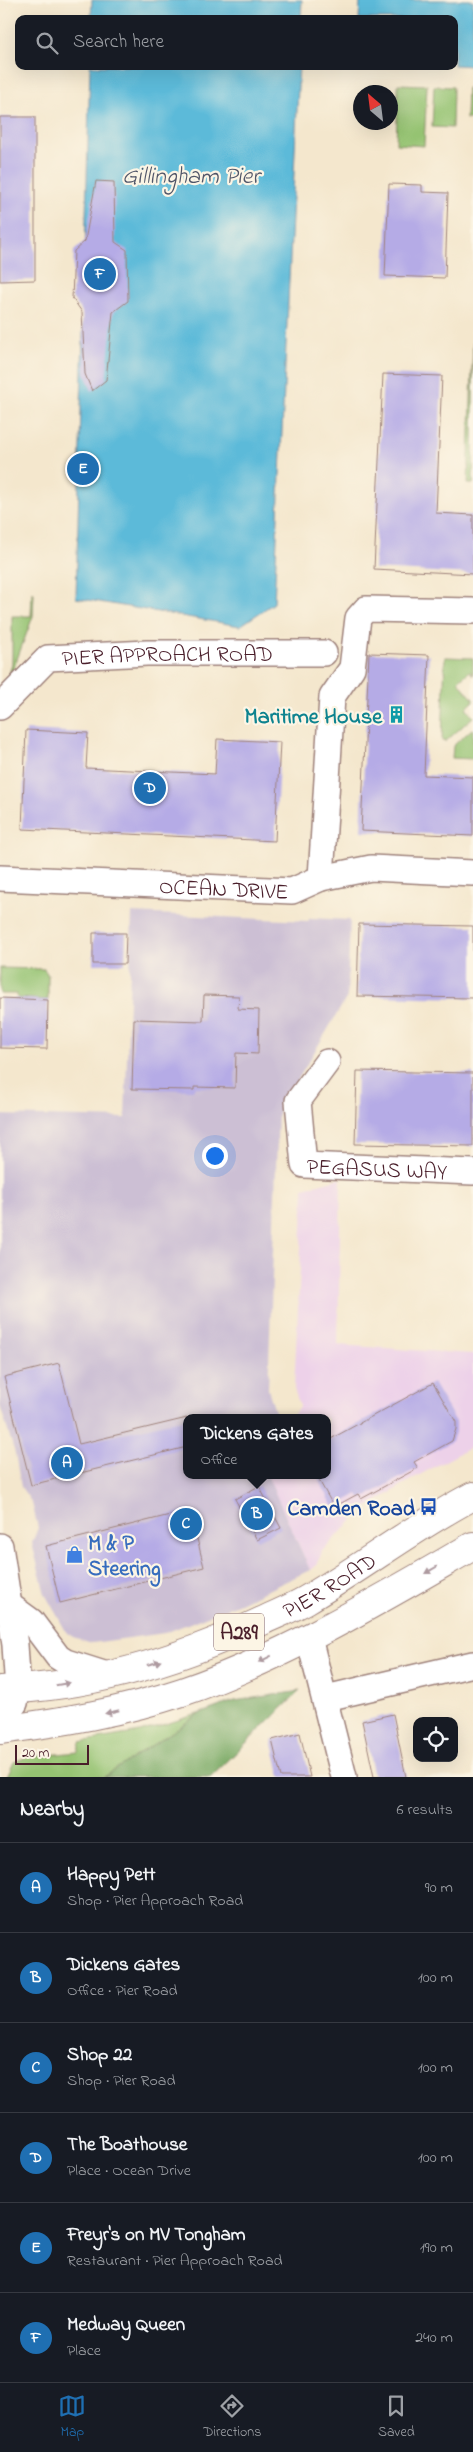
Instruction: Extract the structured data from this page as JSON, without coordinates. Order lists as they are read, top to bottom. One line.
{"streets":{"main road":["PIER ROAD","A289"],"street":["PIER APPROACH ROAD","OCEAN DRIVE","PEGASUS WAY"]},"water":["Gillingham Pier"],"places":{"building":["Maritime House"],"bus stop":["Camden Road"],"shop":["M & P Steering"]},"scale_bar":"20 m","north":"top left","page":{"search":"Search here","pins":["F","E","D","A","B","C"],"popup":["Dickens Gates","Office"],"scale":"20 m","heading":["Nearby","6 results"],"list":[{"mark":"A","name":"Happy Pett","note":"Shop · Pier Approach Road","value":"90 m"},{"mark":"B","name":"Dickens Gates","note":"Office · Pier Road","value":"100 m"},{"mark":"C","name":"Shop 22","note":"Shop · Pier Road","value":"100 m"},{"mark":"D","name":"The Boathouse","note":"Place · Ocean Drive","value":"100 m"},{"mark":"E","name":"Freyr's on MV Tongham","note":"Restaurant · Pier Approach Road","value":"190 m"},{"mark":"F","name":"Medway Queen","note":"Place","value":"240 m"}],"nav":["Map","Directions","Saved"]}}
